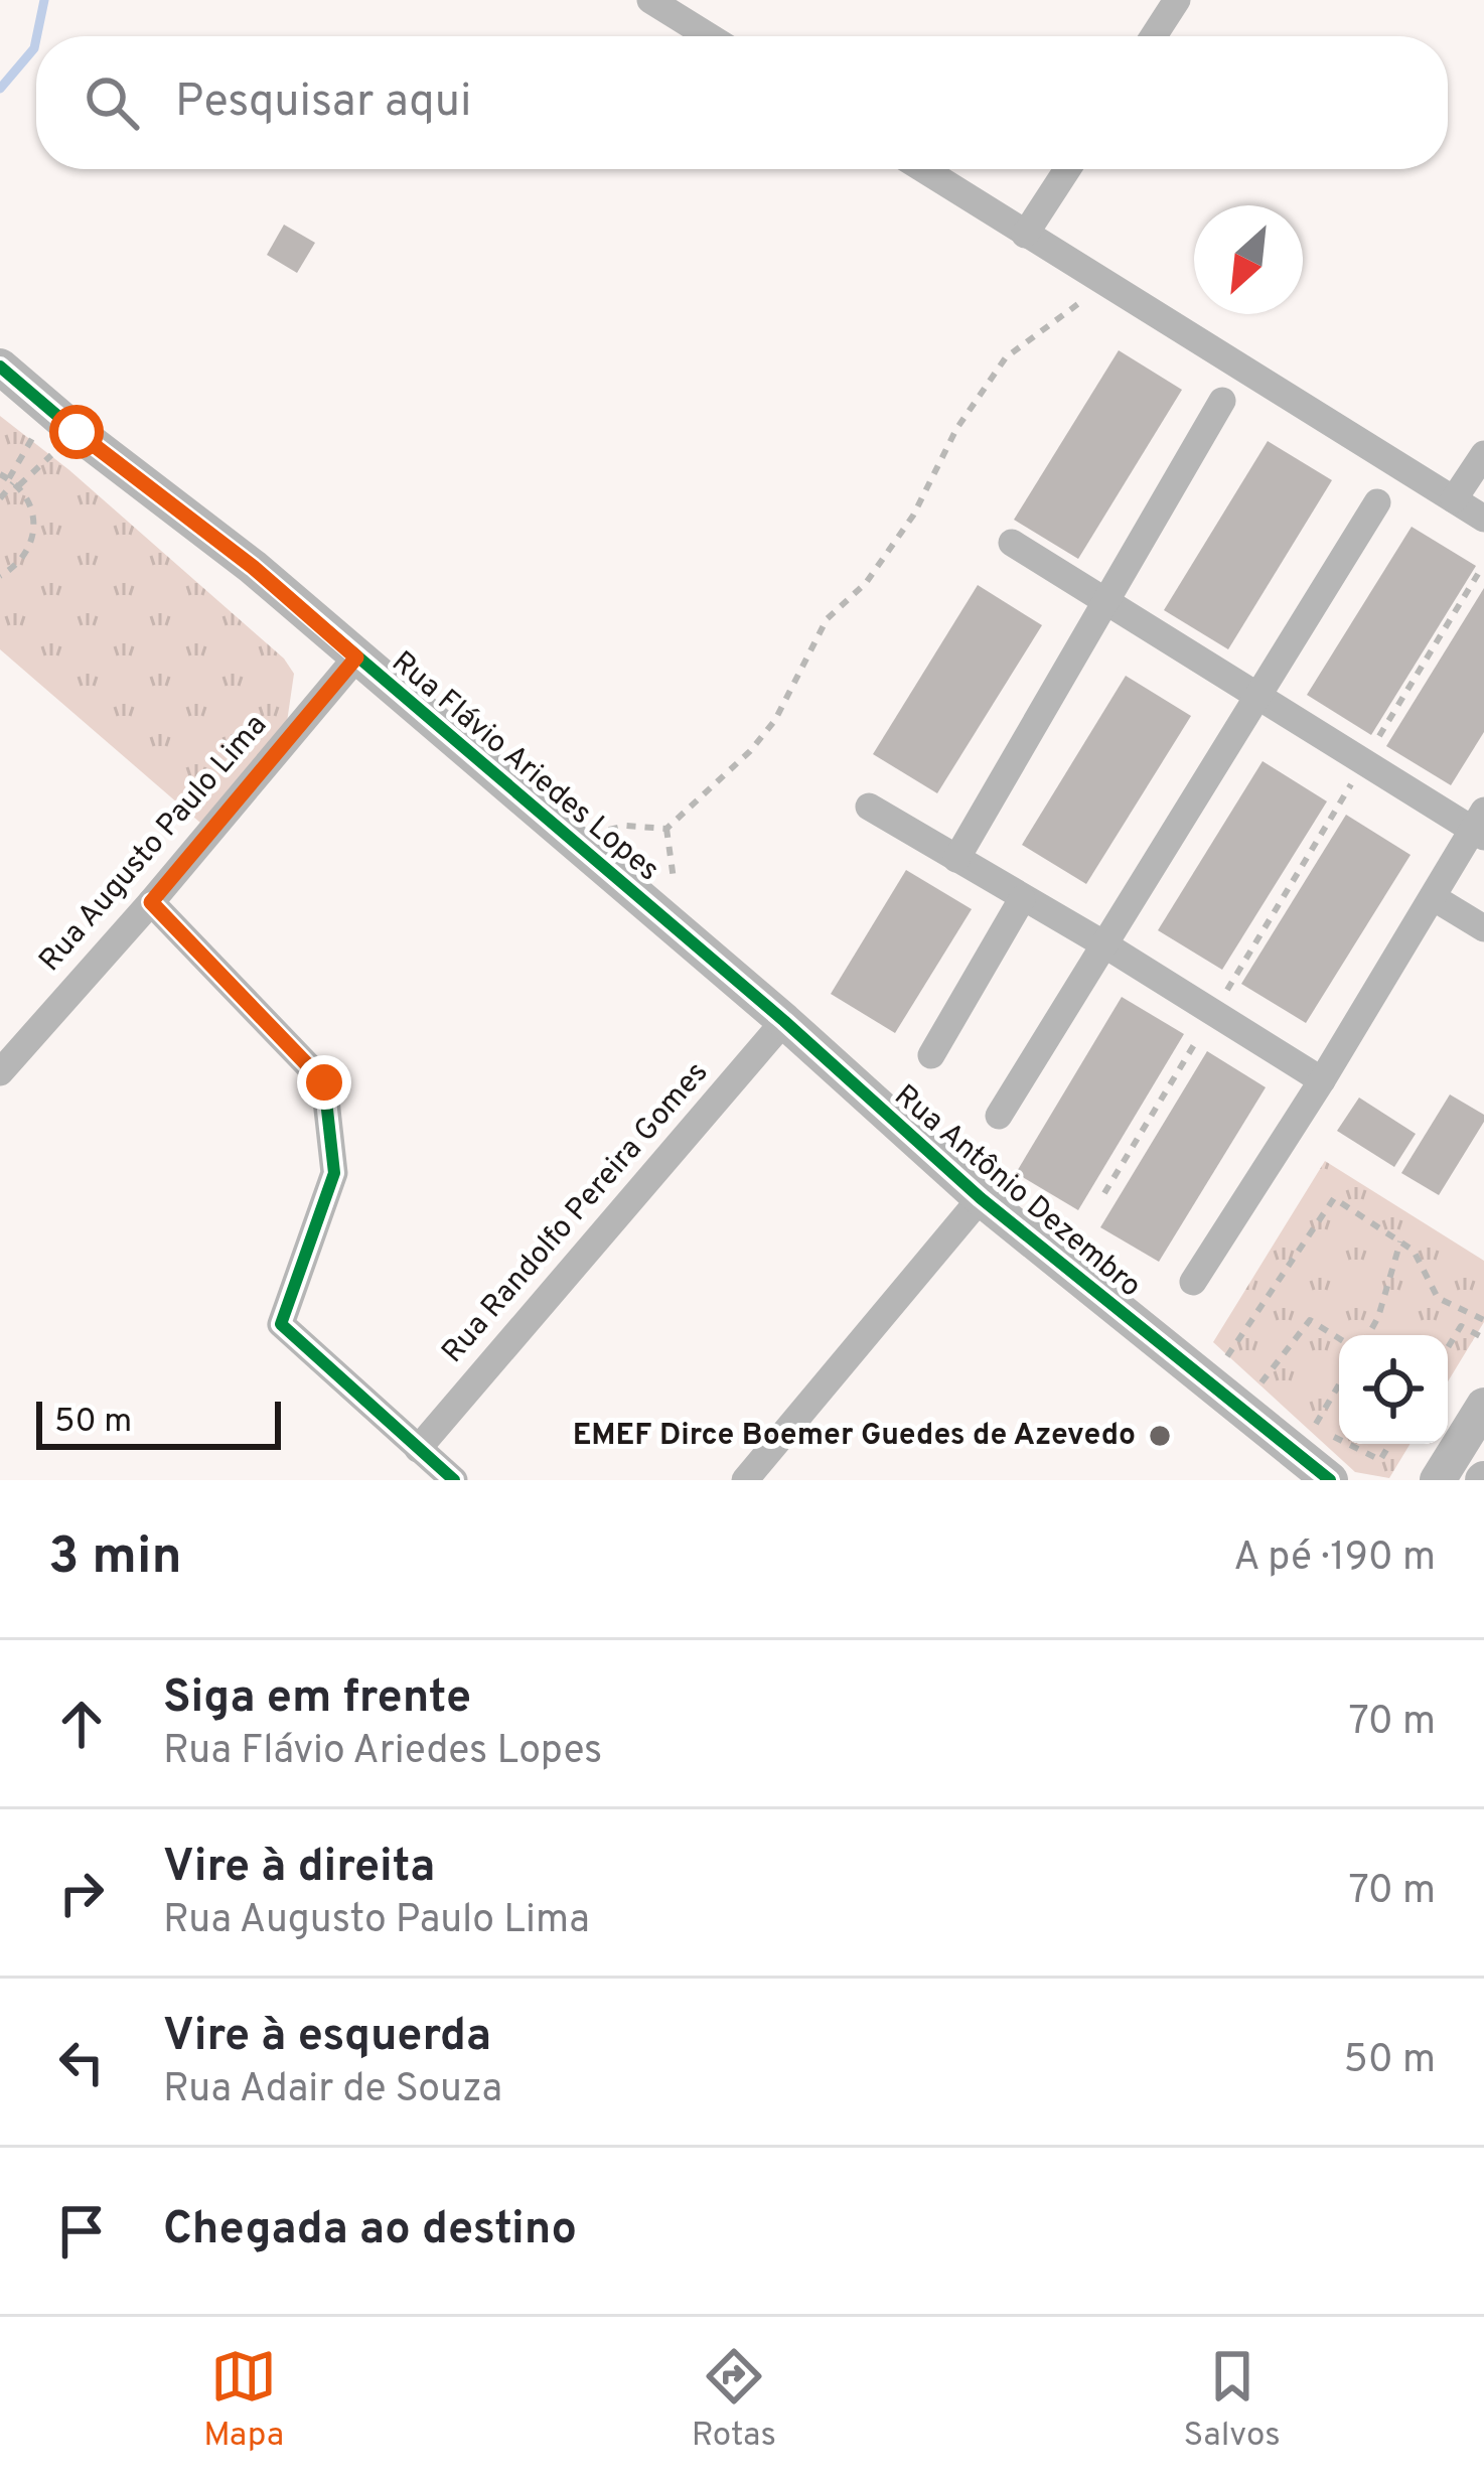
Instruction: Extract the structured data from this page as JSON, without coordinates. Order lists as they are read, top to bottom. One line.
{"streets":{"street":["Rua Flávio Ariedes Lopes","Rua Augusto Paulo Lima","Rua Antônio Dezembro","Rua Randolfo Pereira Gomes"]},"crossings":[["Rua Flávio Ariedes Lopes","Rua Augusto Paulo Lima"],["Rua Flávio Ariedes Lopes","Rua Antônio Dezembro"],["Rua Antônio Dezembro","Rua Randolfo Pereira Gomes"]],"places":["EMEF Dirce Boemer Guedes de Azevedo"],"scale_bar":"50 m","north":"bottom left","page":{"search":"Pesquisar aqui","scale":"50 m","heading":["3 min","A pé · 190 m"],"list":[["Siga em frente","Rua Flávio Ariedes Lopes","70 m"],["Vire à direita","Rua Augusto Paulo Lima","70 m"],["Vire à esquerda","Rua Adair de Souza","50 m"],"Chegada ao destino"],"nav":["Mapa","Rotas","Salvos"]}}
